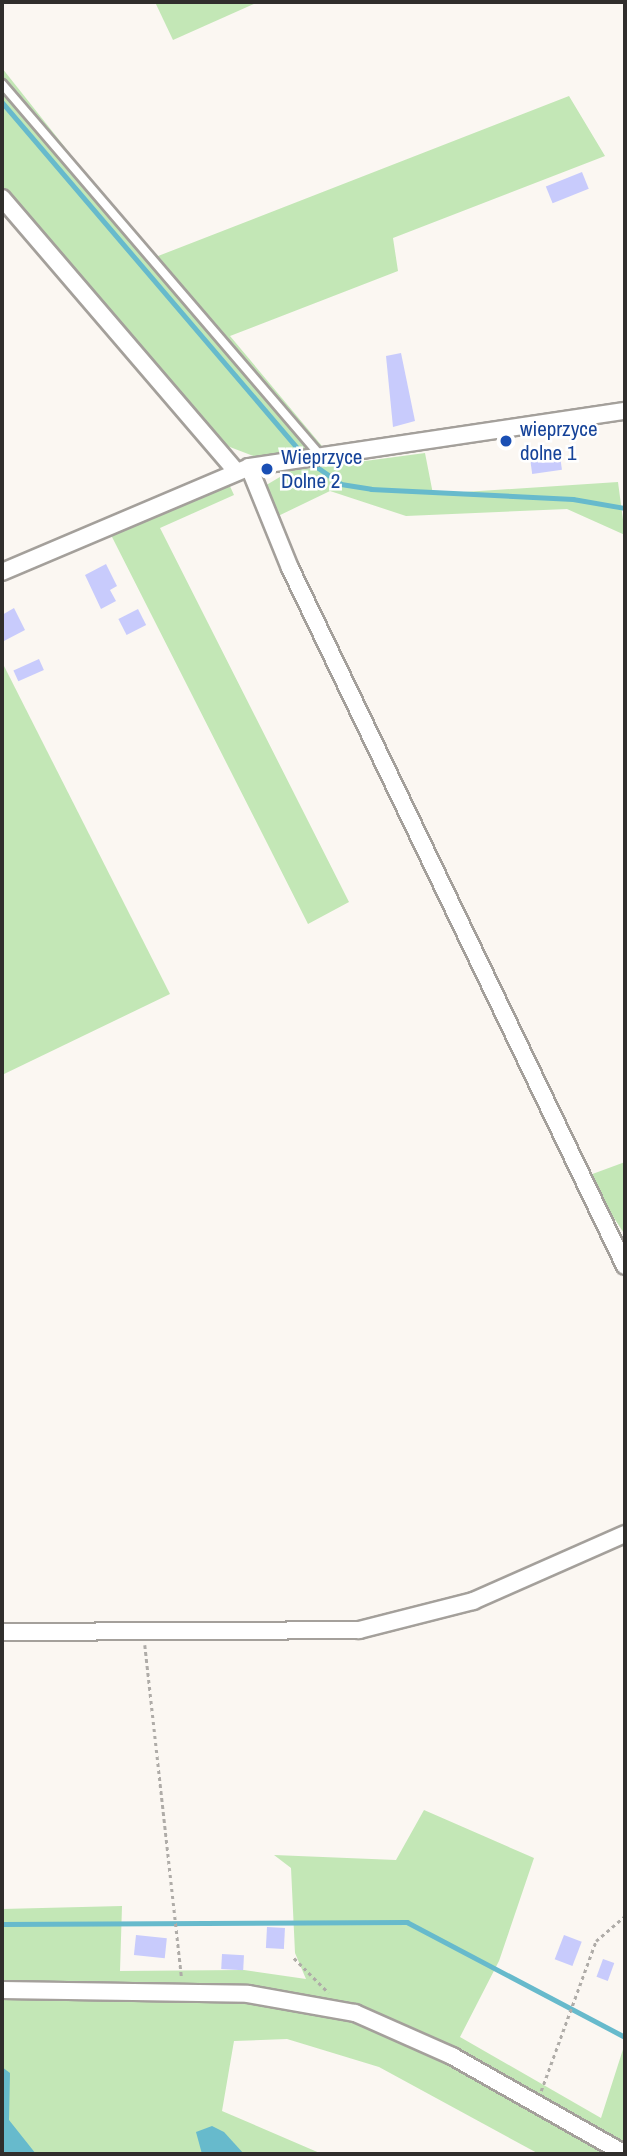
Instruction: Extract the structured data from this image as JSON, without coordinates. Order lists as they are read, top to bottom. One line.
{"places":["wieprzyce dolne 1","Wieprzyce Dolne 2"]}
